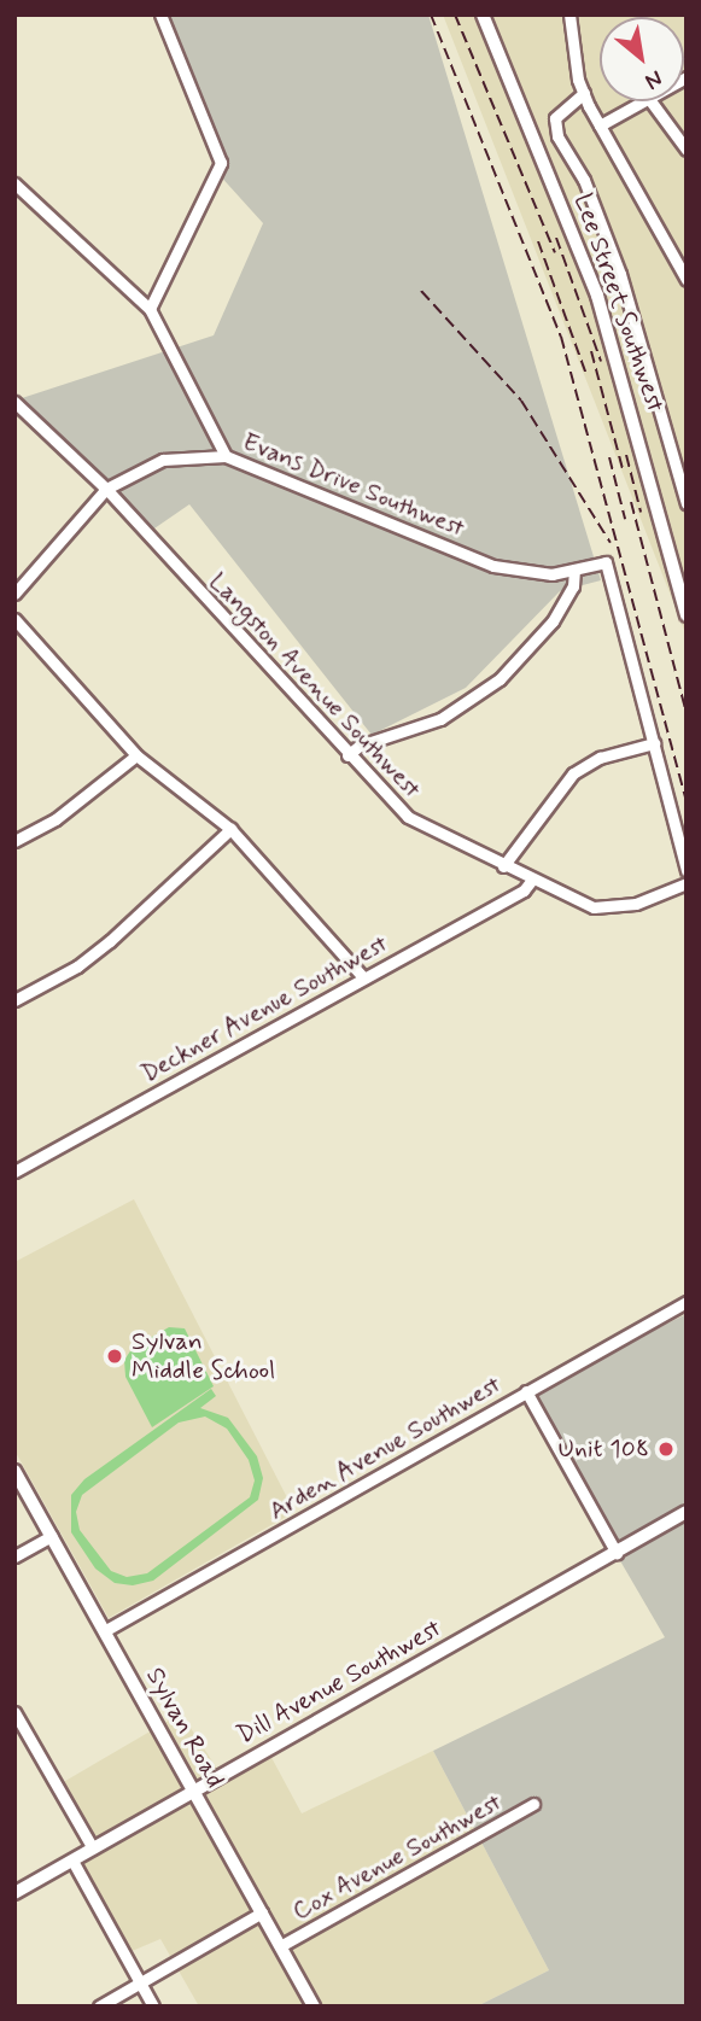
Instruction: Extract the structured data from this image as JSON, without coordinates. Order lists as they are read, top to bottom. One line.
{"streets":{"main road":["Lee Street Southwest","Dill Avenue Southwest","Sylvan Road"],"street":["Evans Drive Southwest","Langston Avenue Southwest","Deckner Avenue Southwest","Arden Avenue Southwest","Cox Avenue Southwest"]},"crossings":[["Langston Avenue Southwest","Deckner Avenue Southwest"],["Arden Avenue Southwest","Sylvan Road"],["Dill Avenue Southwest","Sylvan Road"],["Sylvan Road","Cox Avenue Southwest"]],"places":["Sylvan Middle School","Unit 108"],"north":"bottom right"}
